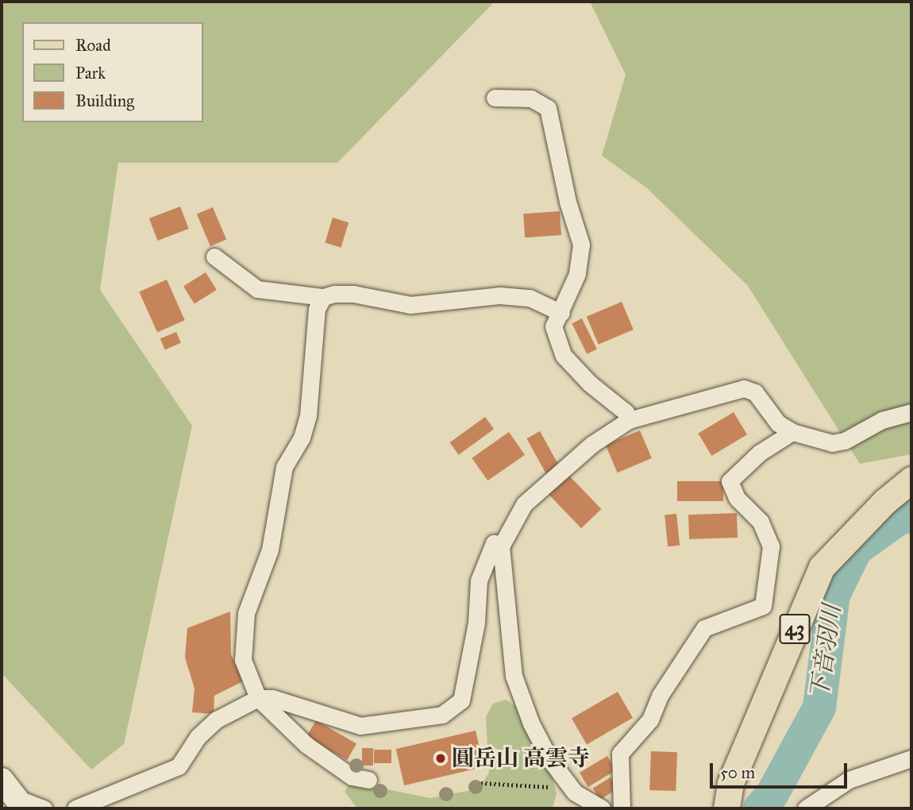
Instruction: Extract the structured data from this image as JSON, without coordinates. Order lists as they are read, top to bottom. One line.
{"streets":{"main road":["43"]},"water":["下音羽川"],"places":["圓岳山 高雲寺"],"legend":["Road","Park","Building"],"scale_bar":"50 m"}
